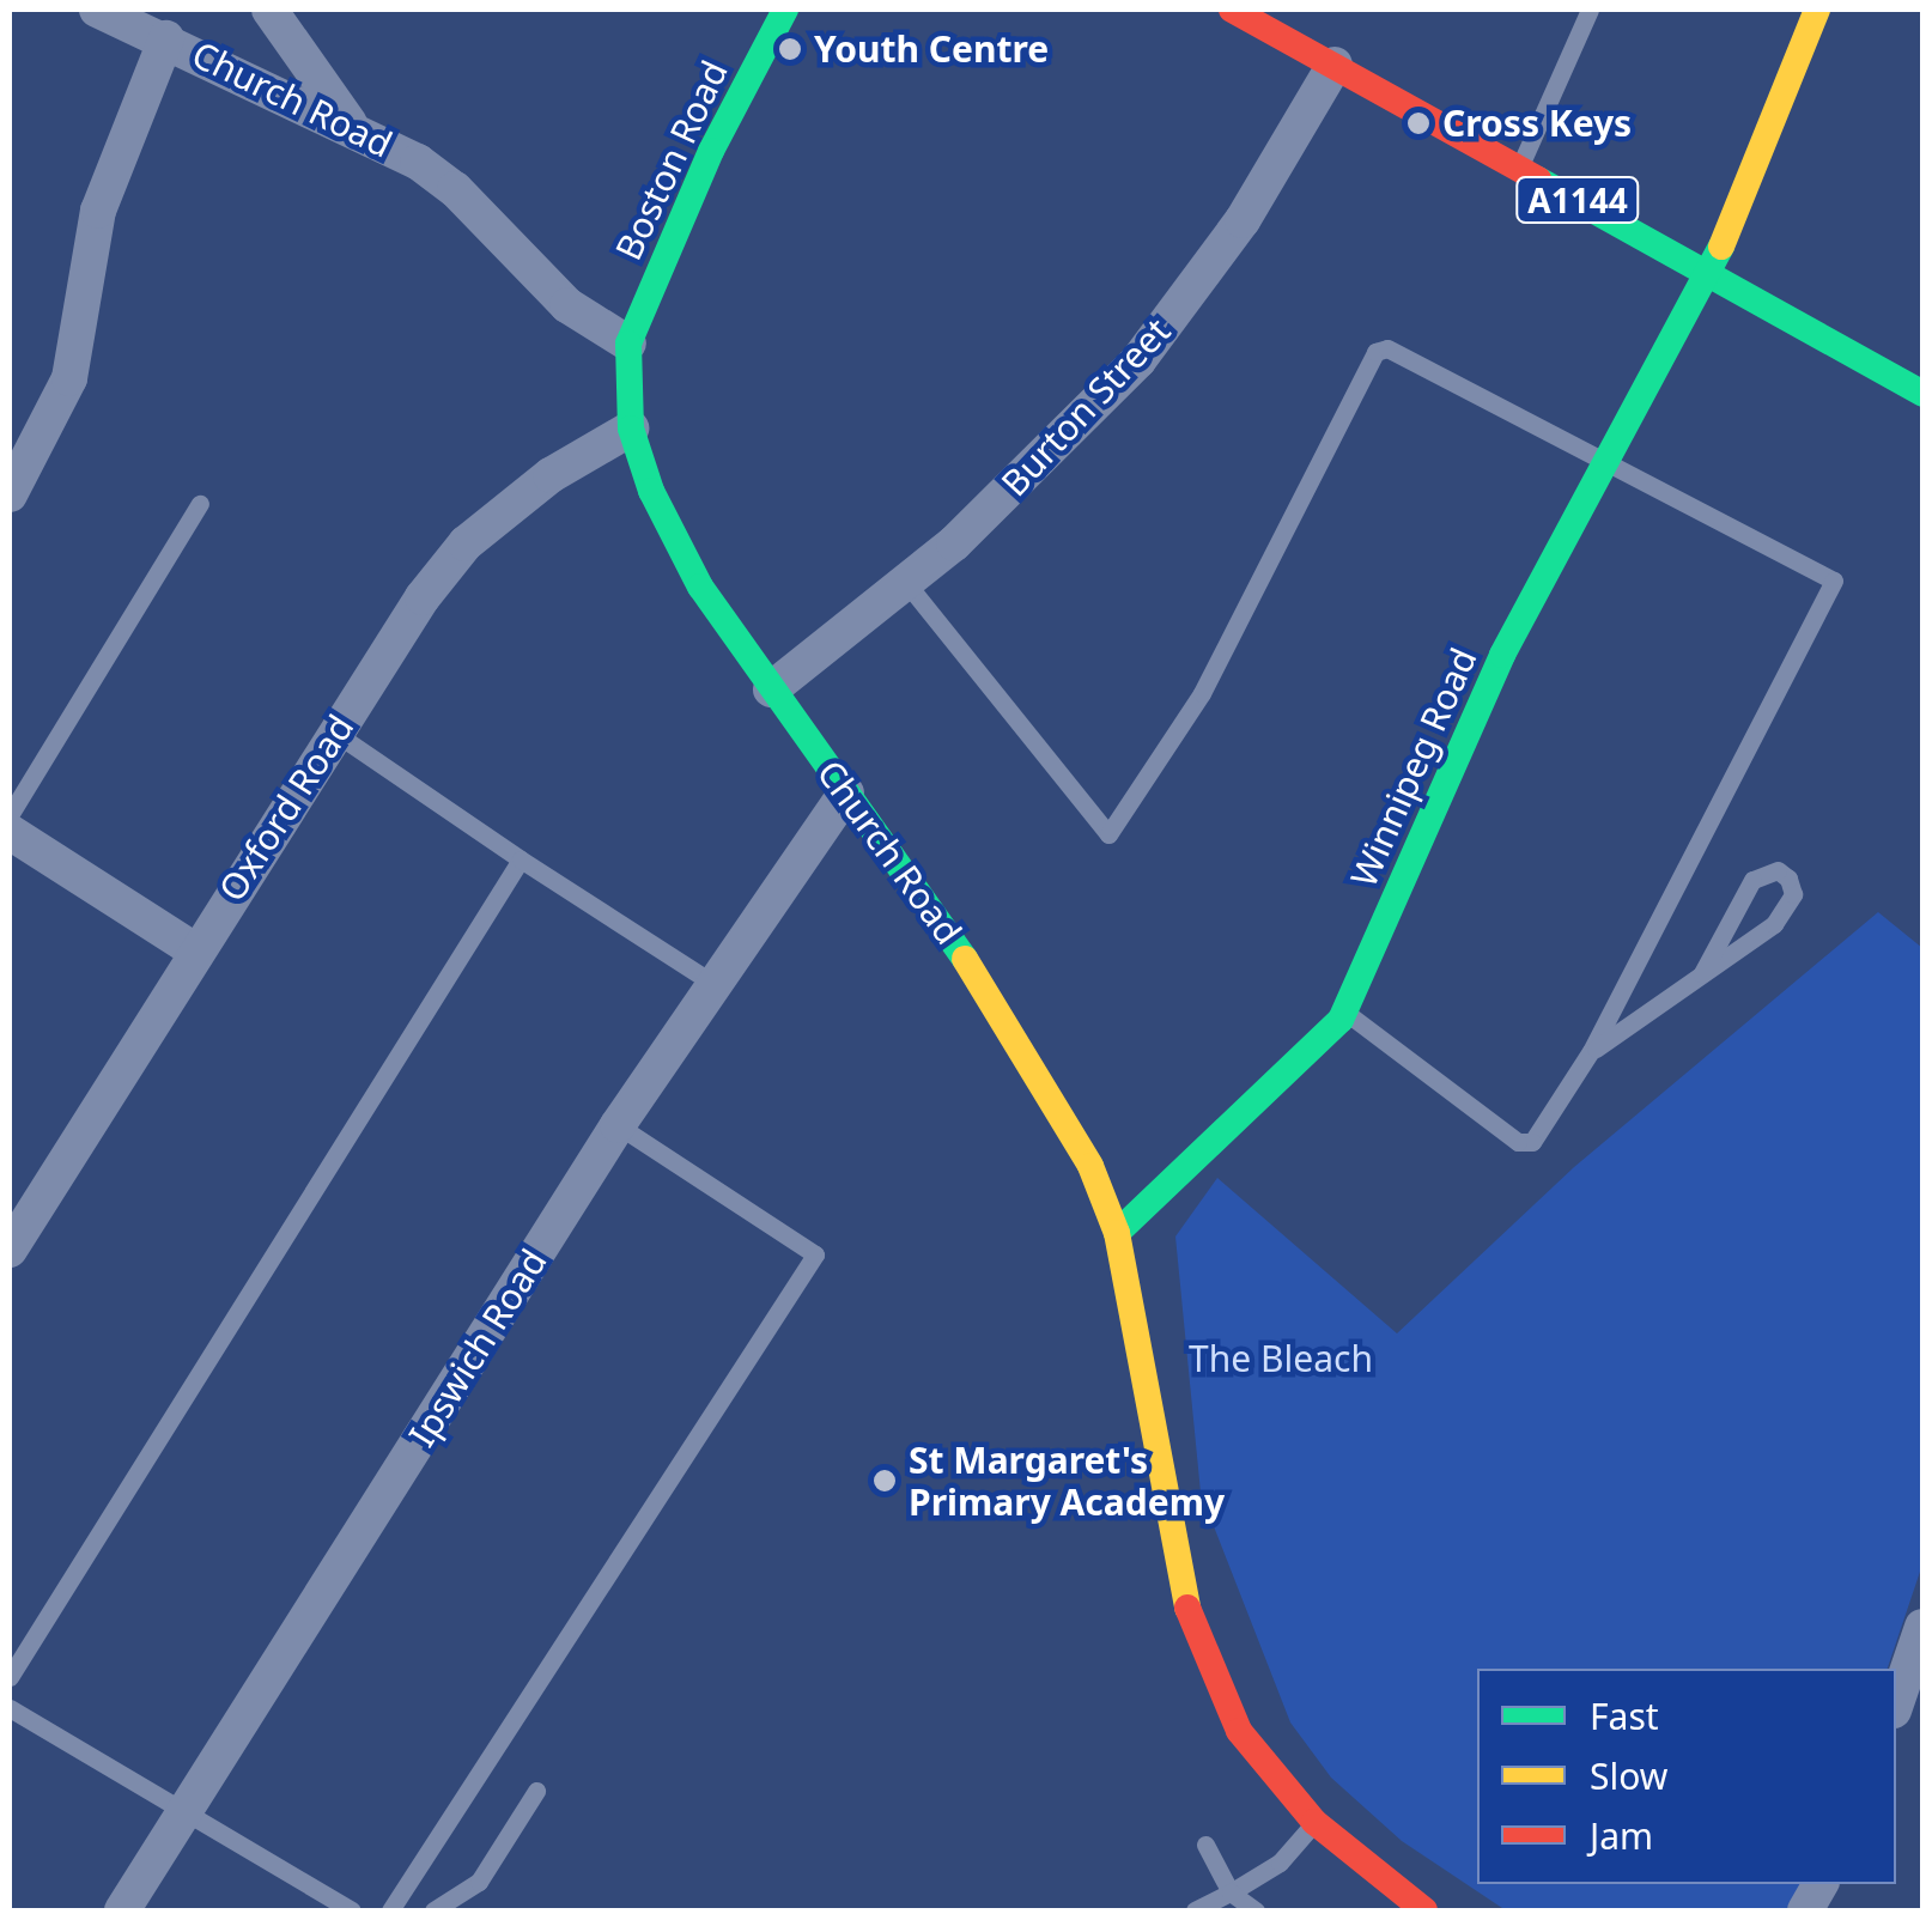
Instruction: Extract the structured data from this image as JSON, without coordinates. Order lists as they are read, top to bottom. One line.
{"streets":{"main road":["Church Road","Boston Road","A1144","Winnipeg Road"],"street":["Burton Street","Oxford Road","Ipswich Road"]},"crossings":[["Church Road","Boston Road"],["Church Road","Burton Street"],["Church Road","Winnipeg Road"],["Church Road","Oxford Road"],["Church Road","Ipswich Road"],["A1144","Burton Street"],["A1144","Winnipeg Road"]],"parks":["The Bleach"],"places":["Youth Centre","Cross Keys","St Margaret's Primary Academy"],"legend":["Fast","Slow","Jam"]}
